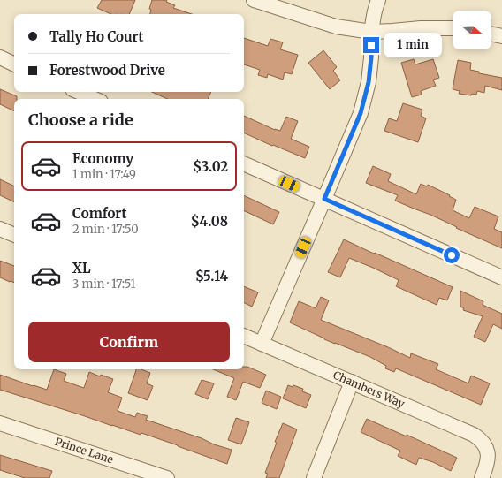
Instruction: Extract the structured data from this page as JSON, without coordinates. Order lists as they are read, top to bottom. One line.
{"streets":{"street":["Chambers Way","Prince Lane"]},"north":"right","page":{"banner":["Tally Ho Court","Forestwood Drive"],"bubble":"1 min","heading":"Choose a ride","list":[{"name":"Economy","note":"1 min · 17:49","value":"$3.02"},{"name":"Comfort","note":"2 min · 17:50","value":"$4.08"},{"name":"XL","note":"3 min · 17:51","value":"$5.14"}],"buttons":"Confirm"}}
